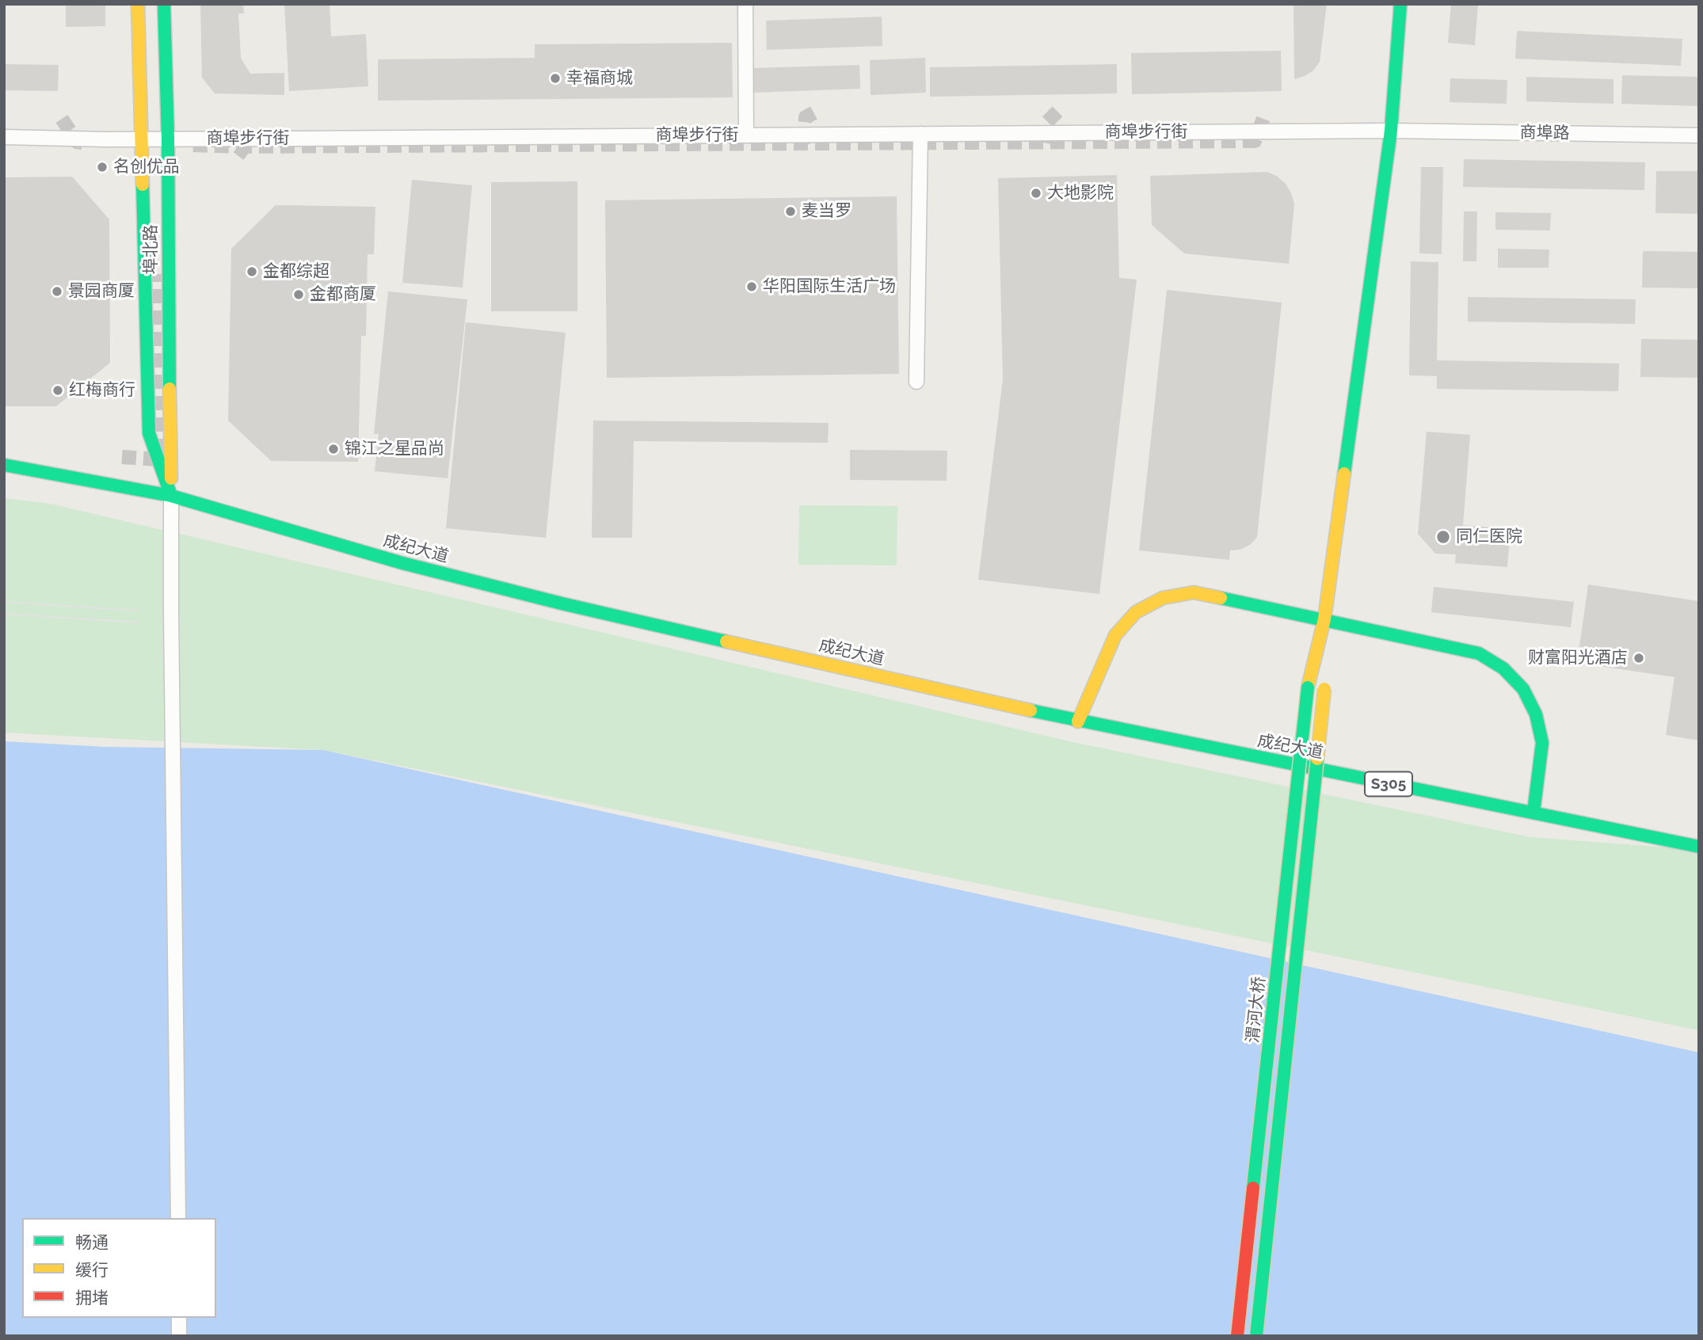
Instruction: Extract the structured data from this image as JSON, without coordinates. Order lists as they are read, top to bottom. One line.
{"streets":{"main road":["埠北路","成纪大道","S305","渭河大桥"],"street":["商埠步行街","商埠路"]},"crossings":[["商埠步行街","商埠路"],["商埠步行街","埠北路"],["埠北路","成纪大道"]],"places":["幸福商城","名创优品","大地影院","麦当罗","金都综超","华阳国际生活广场","景园商厦","金都商厦","红梅商行","锦江之星品尚","同仁医院","财富阳光酒店"],"legend":["畅通","缓行","拥堵"]}
